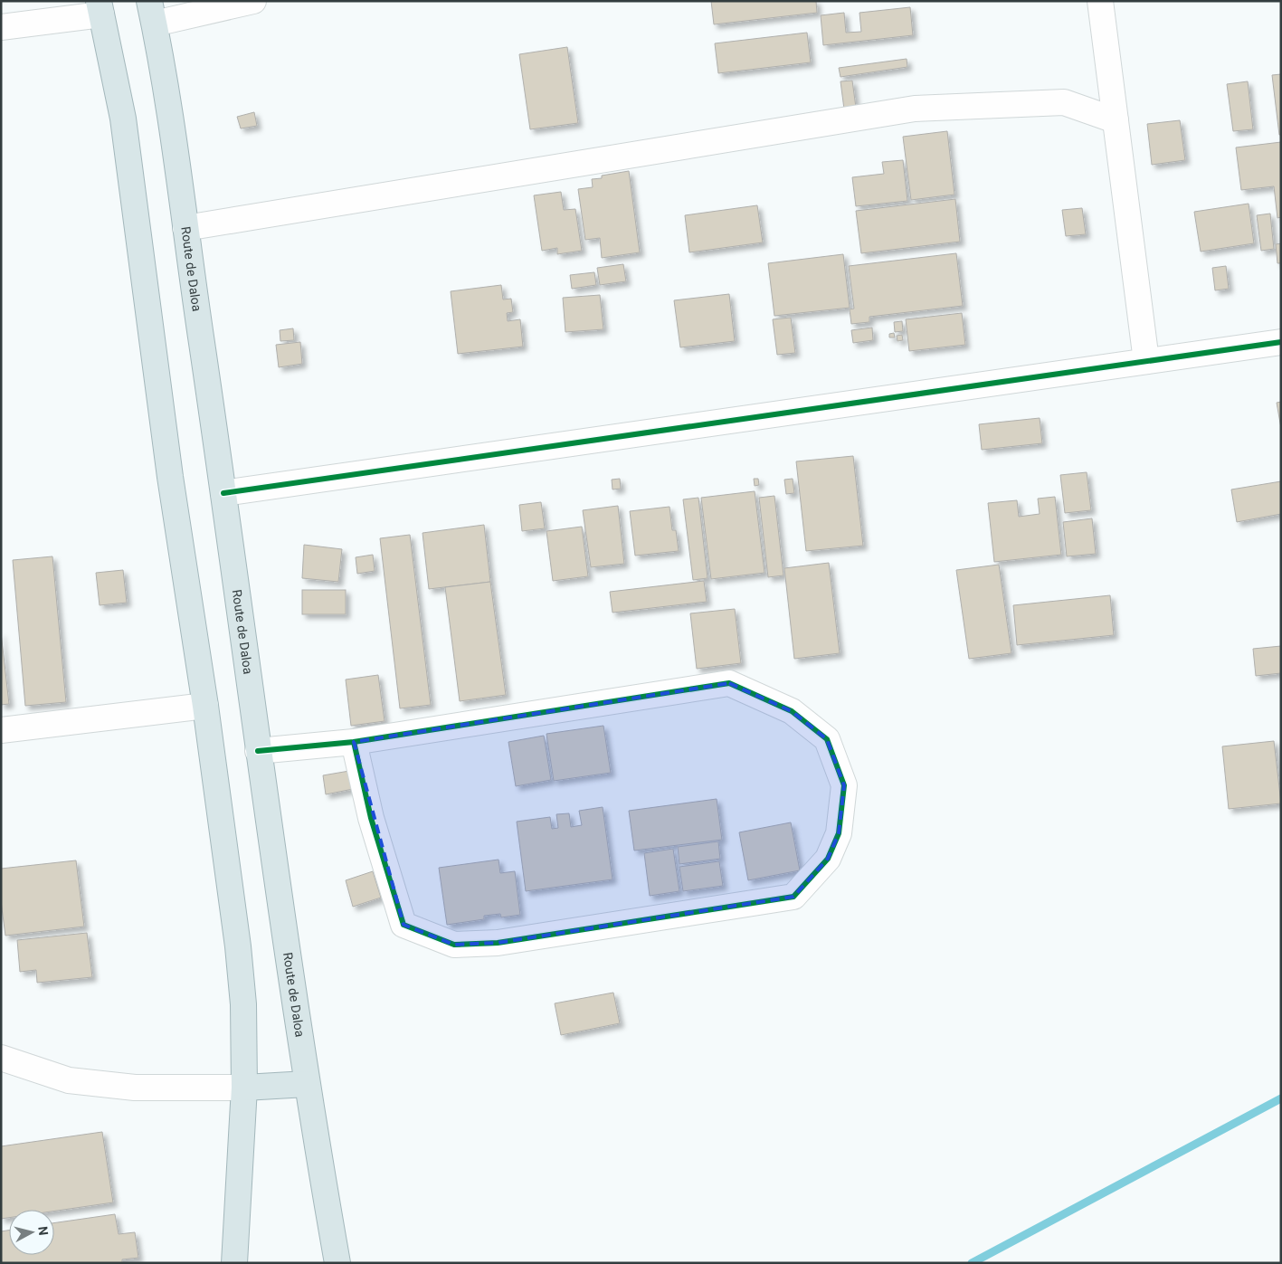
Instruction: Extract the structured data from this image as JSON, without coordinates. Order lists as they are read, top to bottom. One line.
{"streets":{"highway":["Route de Daloa"]},"north":"right"}
